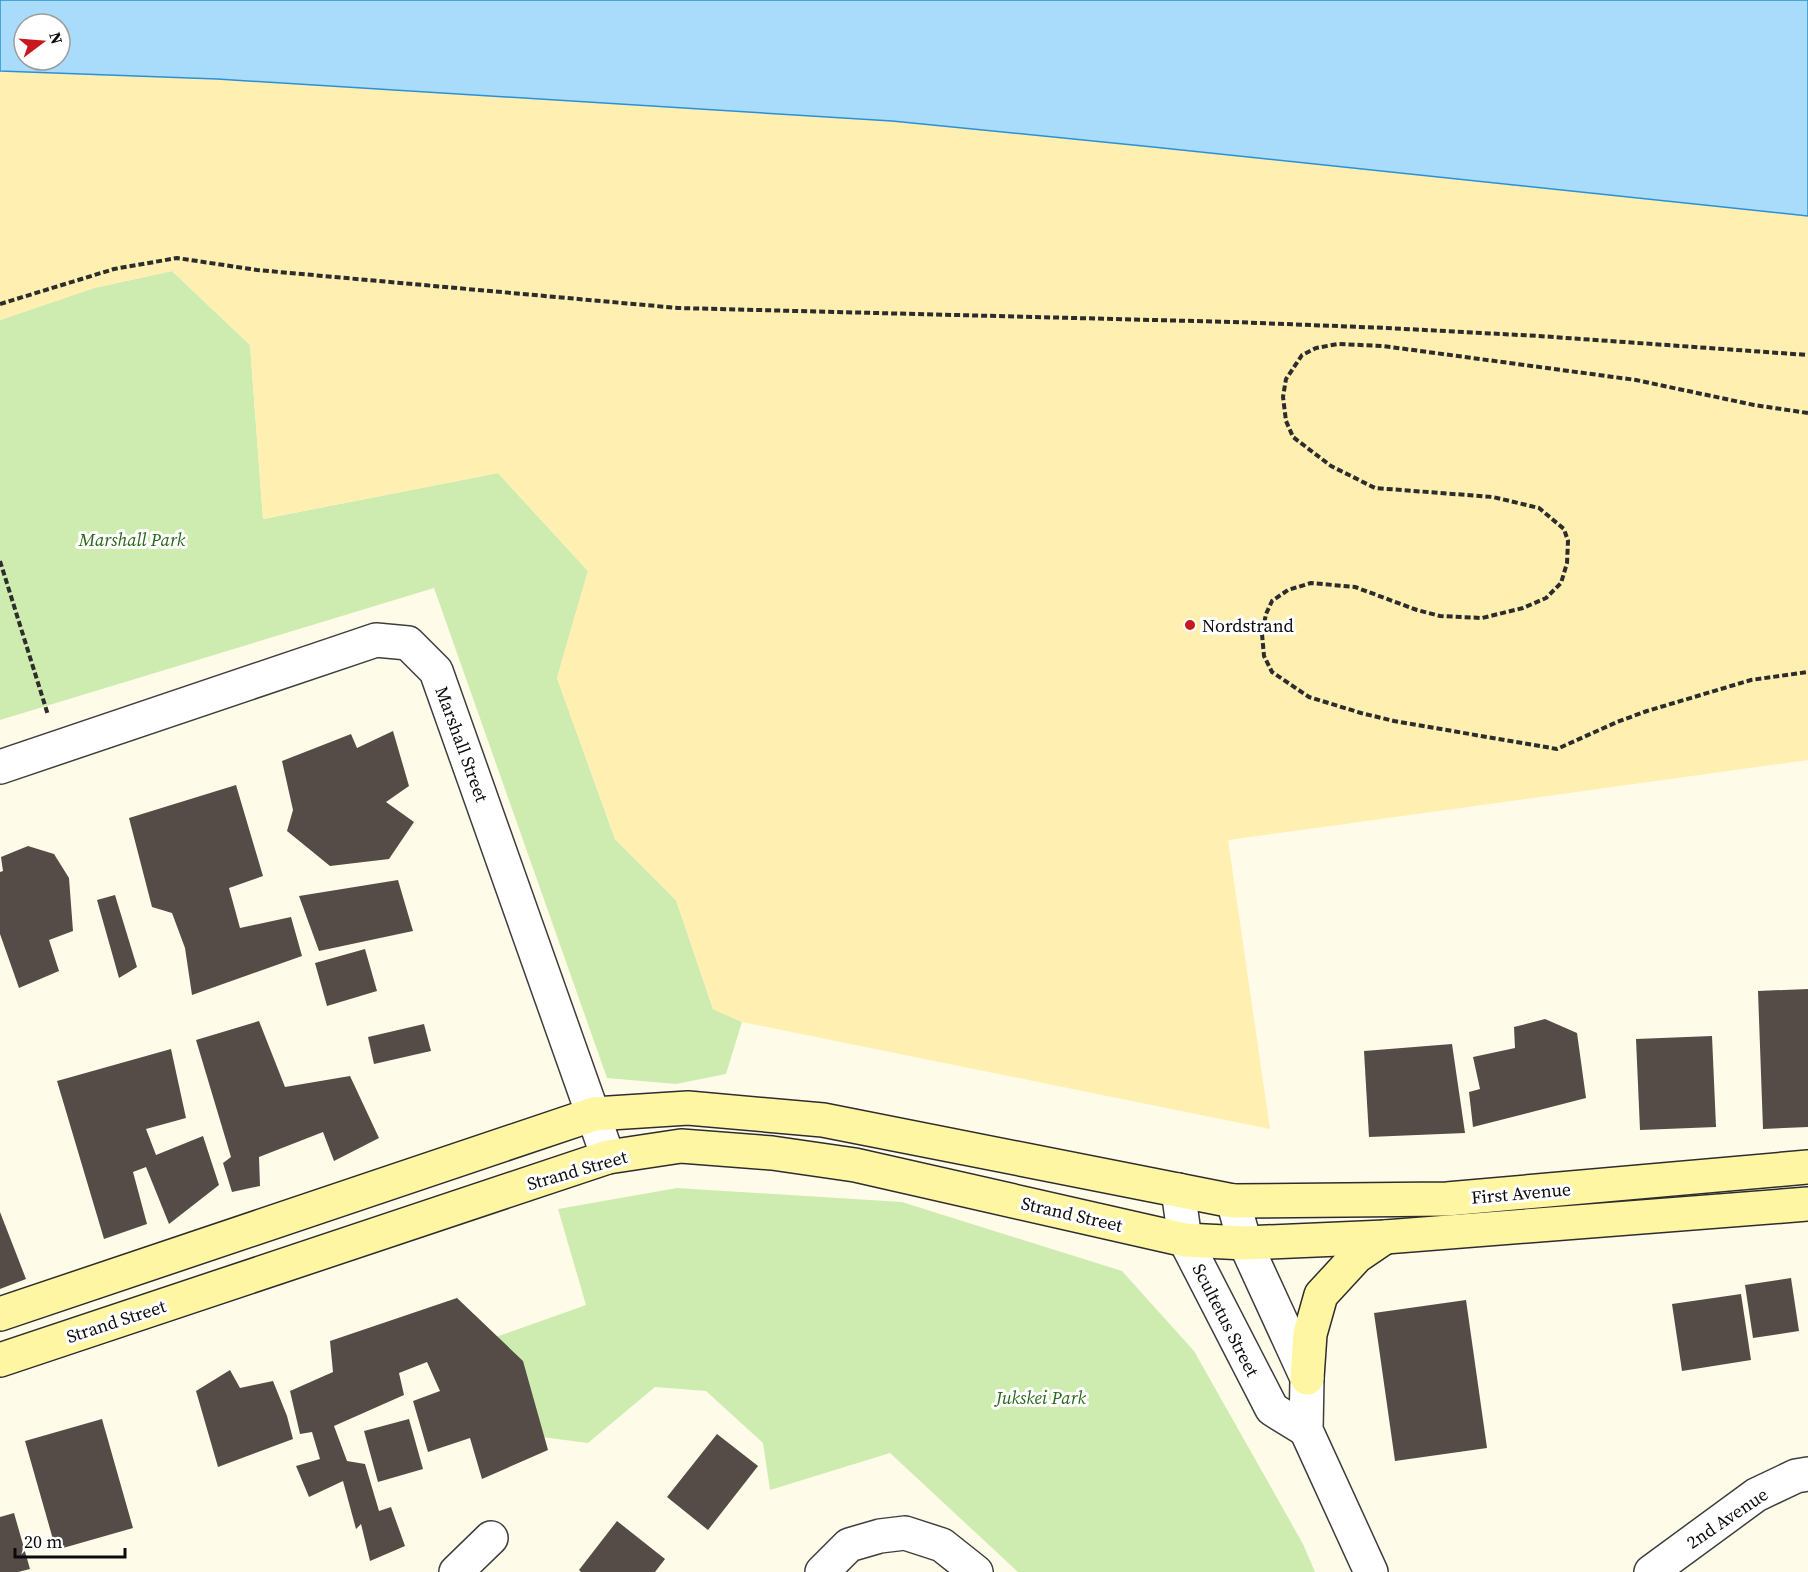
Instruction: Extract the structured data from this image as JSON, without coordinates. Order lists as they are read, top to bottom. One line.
{"streets":{"street":["Marshall Street","Strand Street","First Avenue","Scultetus Street","2nd Avenue"]},"crossings":[["Marshall Street","Strand Street"],["Strand Street","First Avenue"],["Strand Street","Scultetus Street"]],"parks":["Marshall Park","Jukskei Park"],"places":["Nordstrand"],"scale_bar":"20 m","north":"right"}
